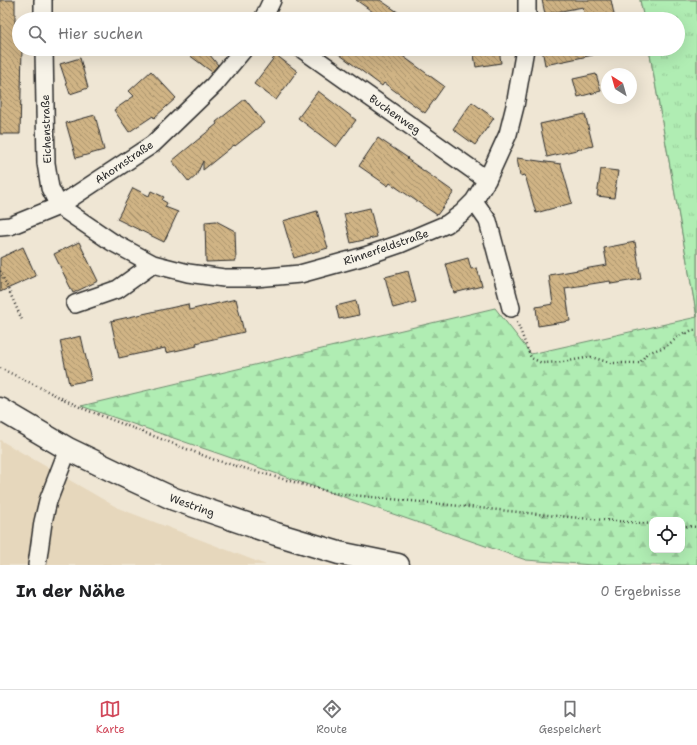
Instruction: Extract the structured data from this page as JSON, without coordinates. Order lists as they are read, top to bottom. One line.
{"streets":{"main road":["Westring"],"street":["Buchenweg","Eichenstraße","Ahornstraße","Rinnerfeldstraße"]},"crossings":[["Buchenweg","Rinnerfeldstraße"],["Eichenstraße","Ahornstraße"],["Eichenstraße","Rinnerfeldstraße"],["Ahornstraße","Rinnerfeldstraße"]],"north":"top left","page":{"search":"Hier suchen","heading":["In der Nähe","0 Ergebnisse"],"nav":["Karte","Route","Gespeichert"]}}
